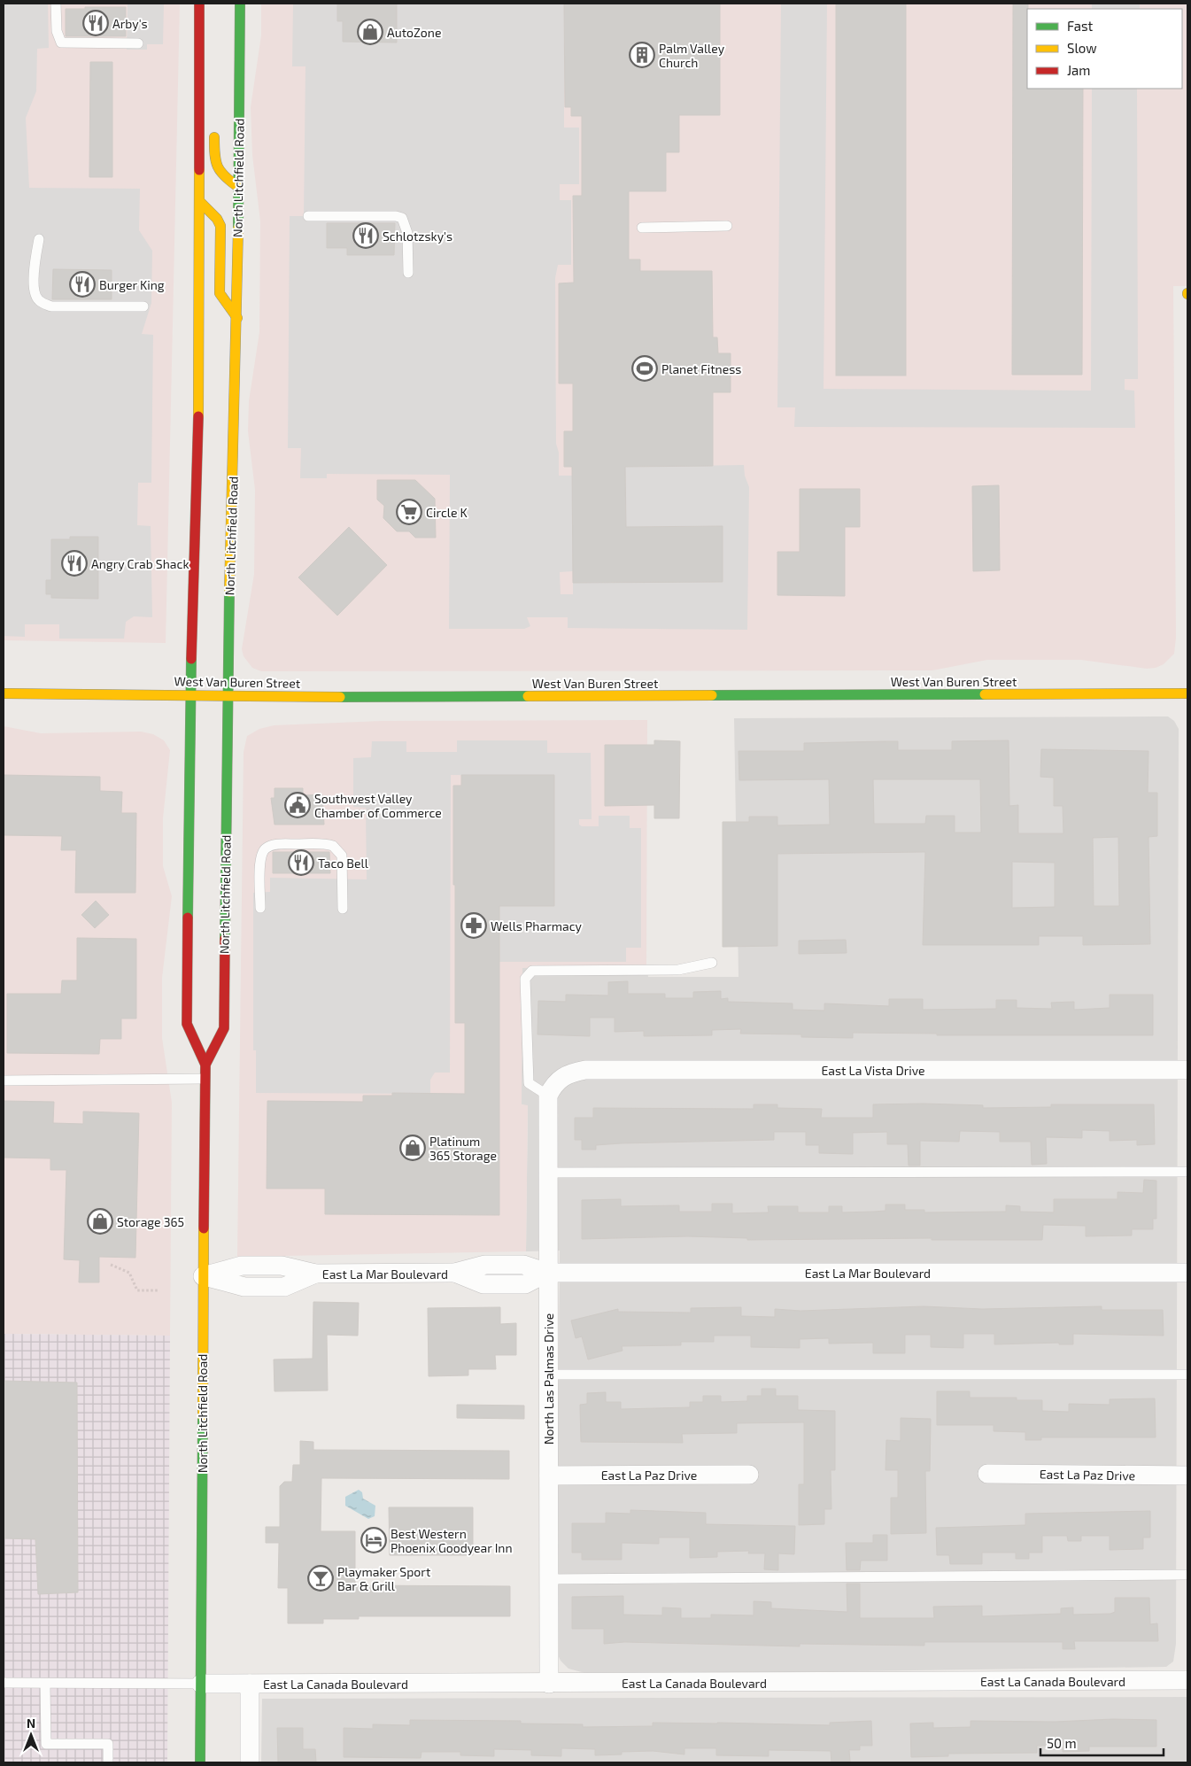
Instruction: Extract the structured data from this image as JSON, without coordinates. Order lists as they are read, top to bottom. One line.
{"streets":{"main road":["North Litchfield Road","West Van Buren Street"],"street":["East La Vista Drive","East La Mar Boulevard","North Las Palmas Drive","East La Paz Drive","East La Canada Boulevard"]},"crossings":[["North Litchfield Road","West Van Buren Street"],["North Litchfield Road","East La Mar Boulevard"],["North Litchfield Road","East La Canada Boulevard"],["East La Vista Drive","North Las Palmas Drive"],["East La Mar Boulevard","North Las Palmas Drive"],["North Las Palmas Drive","East La Paz Drive"],["North Las Palmas Drive","East La Canada Boulevard"]],"places":{"restaurant":["Arby's","Schlotzsky's","Burger King","Angry Crab Shack","Taco Bell"],"shop":["AutoZone","Platinum 365 Storage","Storage 365"],"building":["Palm Valley Church"],"sports":["Planet Fitness"],"supermarket":["Circle K"],"public building":["Southwest Valley Chamber of Commerce"],"pharmacy":["Wells Pharmacy"],"hotel":["Best Western Phoenix Goodyear Inn"],"bar":["Playmaker Sport Bar & Grill"]},"legend":["Fast","Slow","Jam"],"scale_bar":"50 m","north":"top"}
